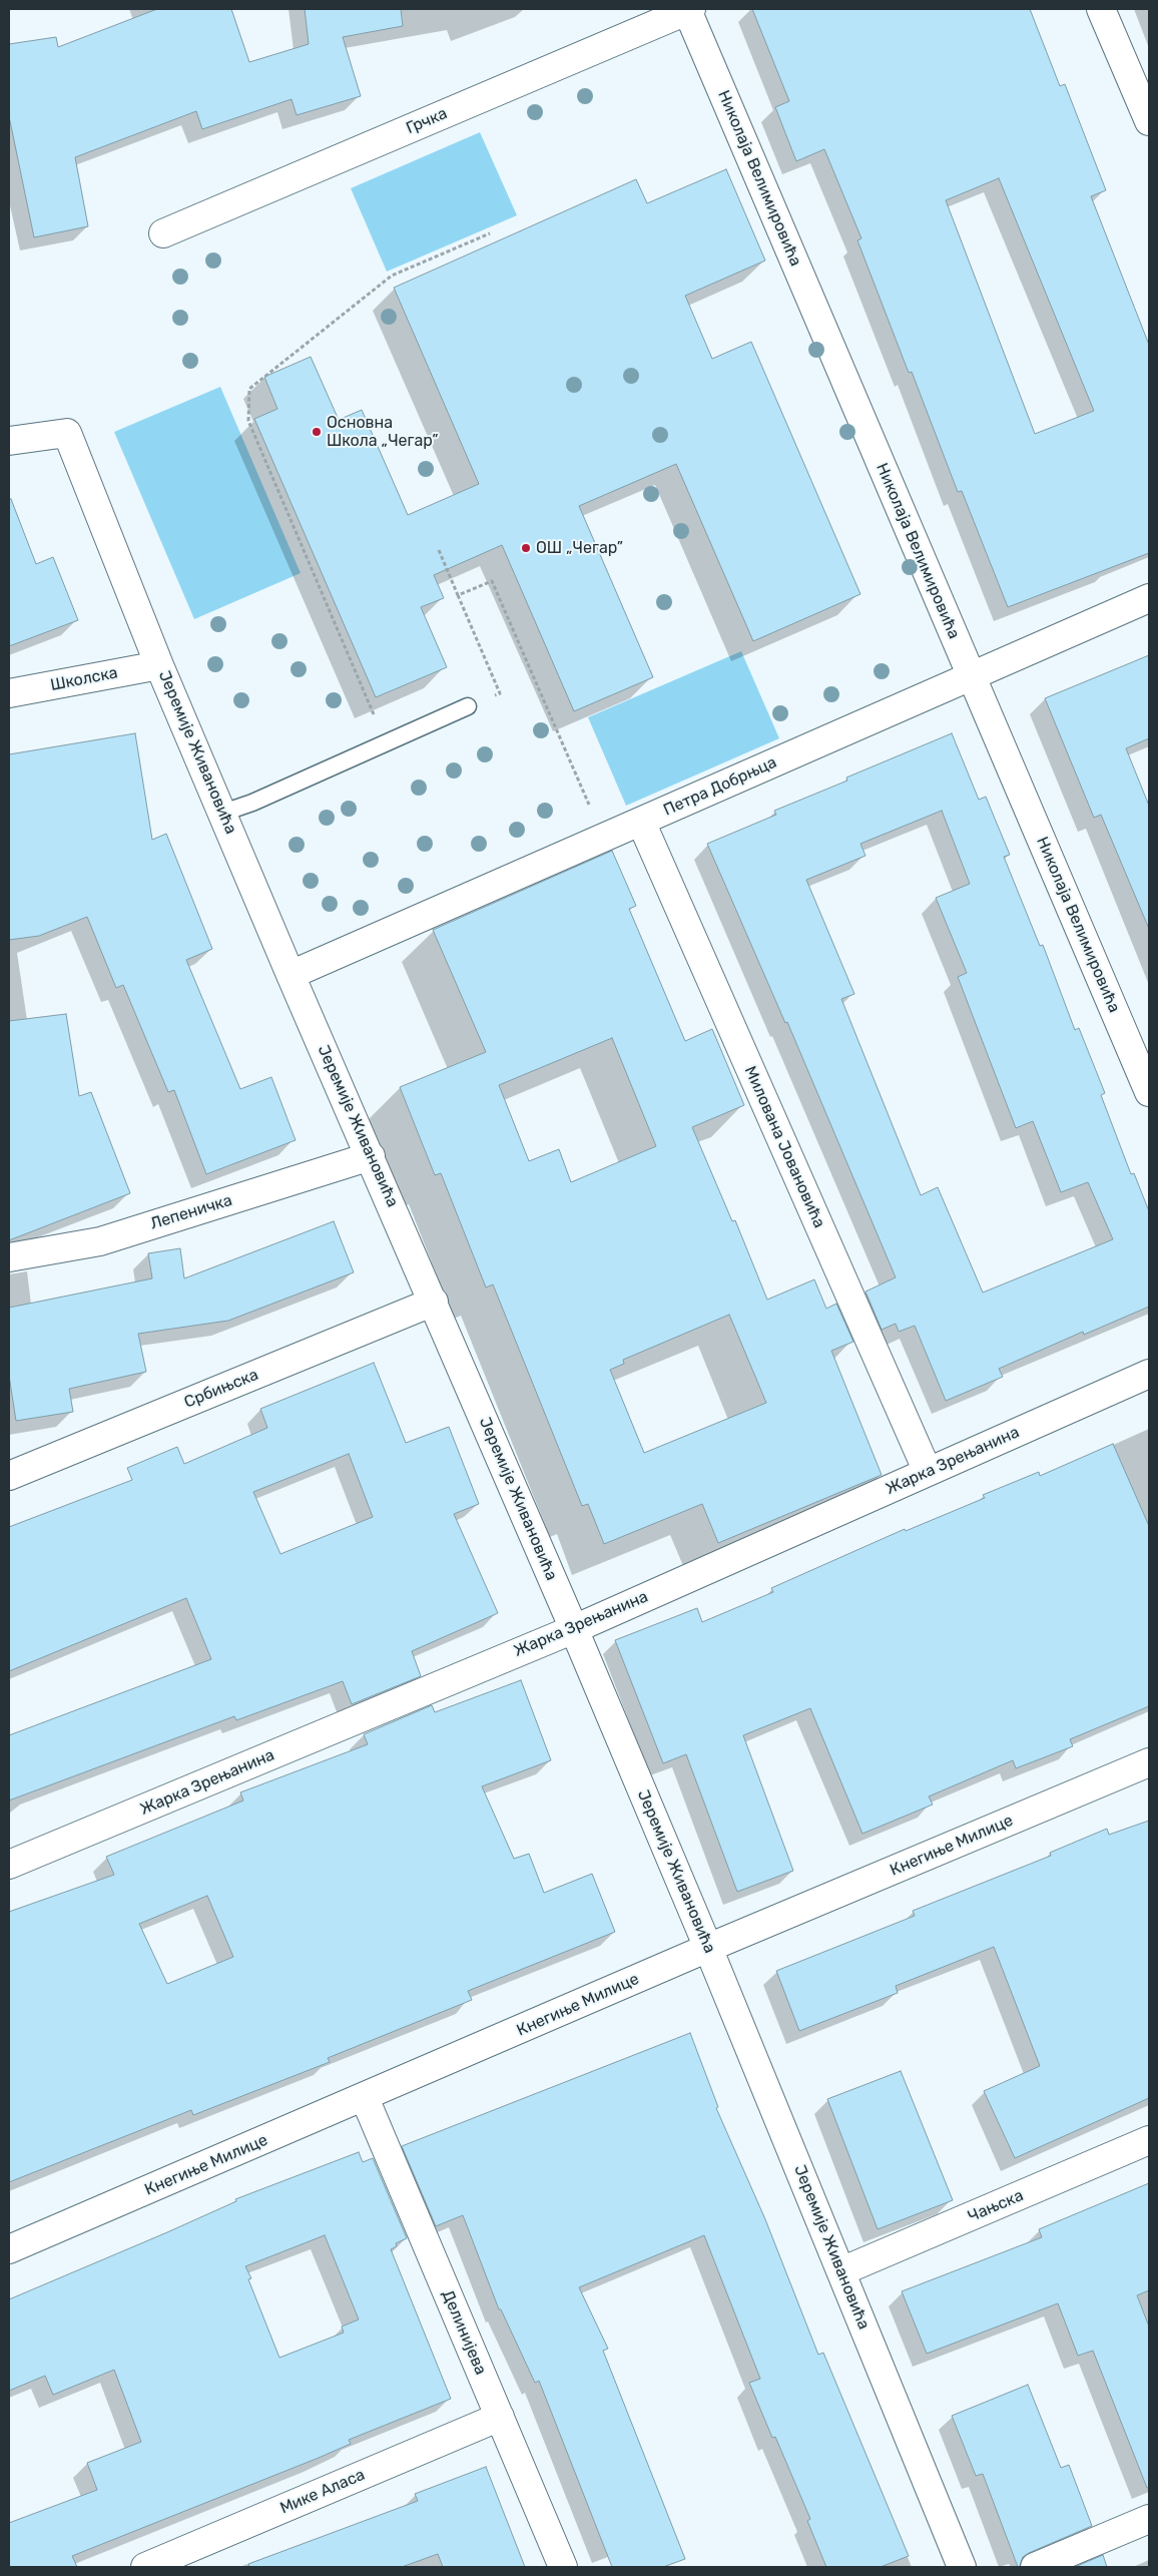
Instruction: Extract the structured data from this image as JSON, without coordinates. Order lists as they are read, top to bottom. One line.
{"streets":{"street":["Грчка","Николаја Велимировића","Школска","Јеремије Живановића","Петра Добрњца","Милована Јовановића","Лепеничка","Србињска","Жарка Зрењанина","Кнегиње Милице","Чањска","Делинијева","Мике Аласа"]},"crossings":[["Грчка","Николаја Велимировића"],["Николаја Велимировића","Петра Добрњца"],["Школска","Јеремије Живановића"],["Јеремије Живановића","Петра Добрњца"],["Јеремије Живановића","Лепеничка"],["Јеремије Живановића","Србињска"],["Јеремије Живановића","Жарка Зрењанина"],["Јеремије Живановића","Кнегиње Милице"],["Јеремије Живановића","Чањска"],["Петра Добрњца","Милована Јовановића"],["Милована Јовановића","Жарка Зрењанина"],["Кнегиње Милице","Делинијева"],["Делинијева","Мике Аласа"]],"places":["Основна Школа „Чегар”","ОШ „Чегар”"]}
